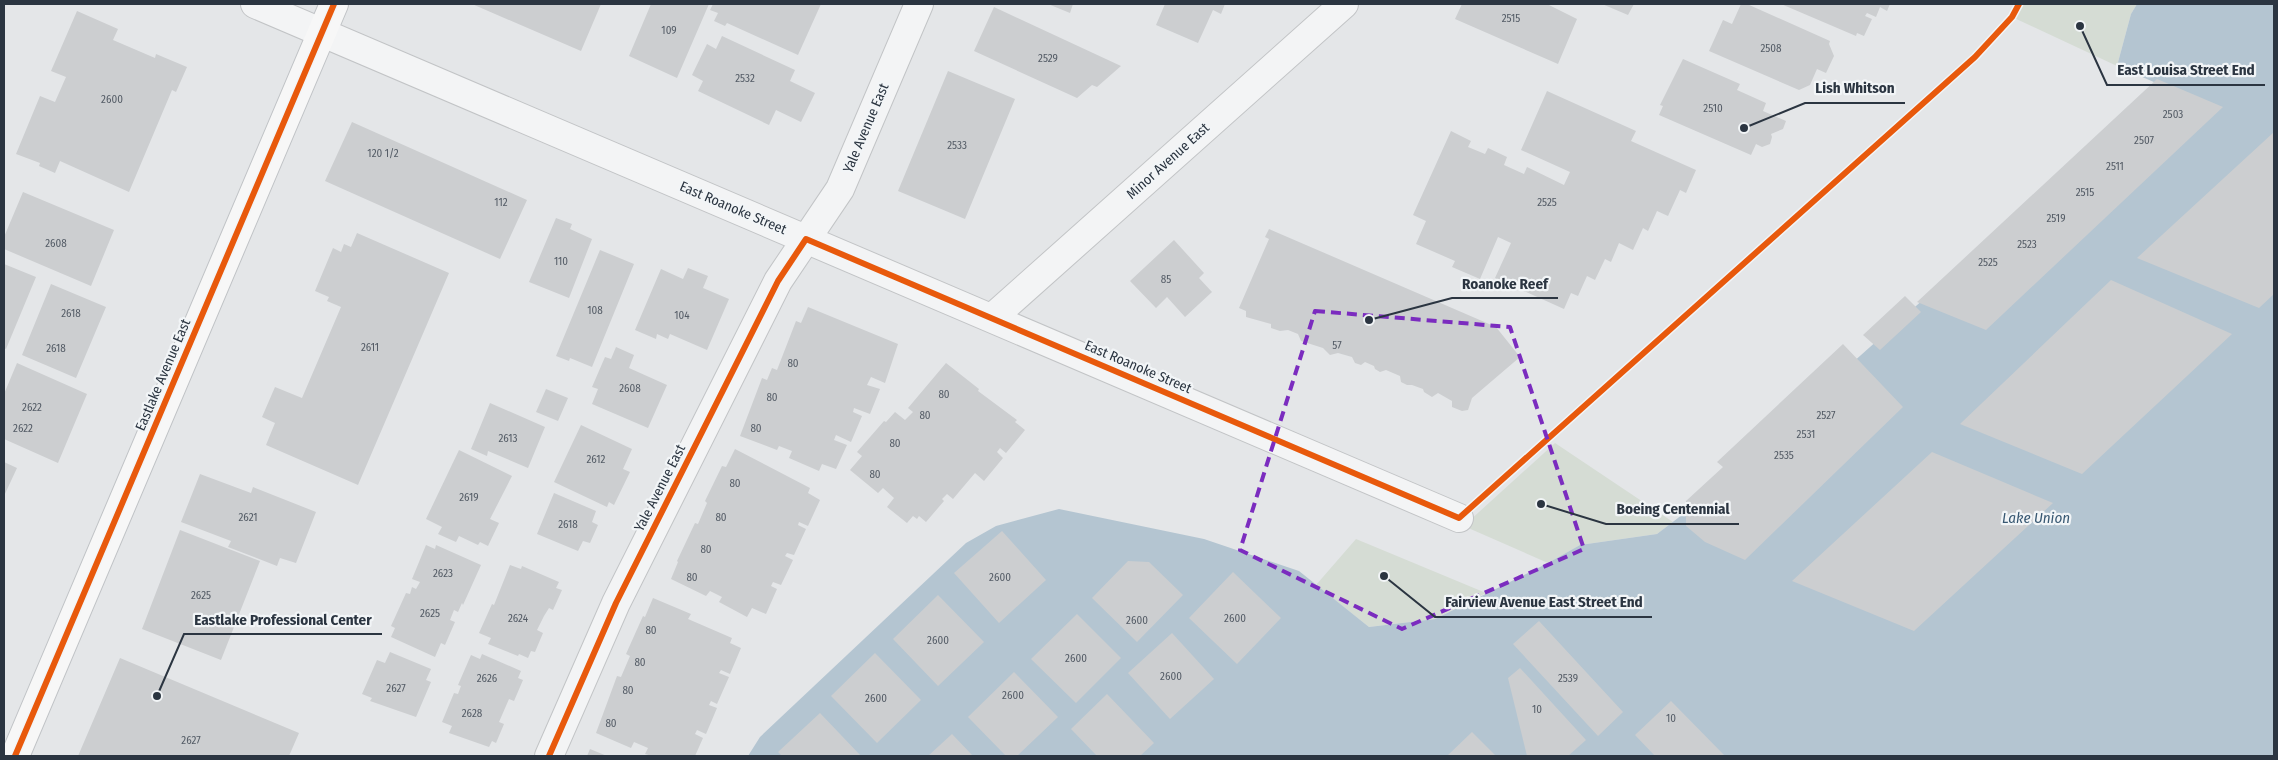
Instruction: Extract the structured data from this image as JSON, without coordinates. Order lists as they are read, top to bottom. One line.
{"streets":{"main road":["Eastlake Avenue East"],"street":["Yale Avenue East","Minor Avenue East","East Roanoke Street"]},"crossings":[["Yale Avenue East","East Roanoke Street"],["Minor Avenue East","East Roanoke Street"],["East Roanoke Street","Eastlake Avenue East"]],"water":["Lake Union"],"places":["East Louisa Street End","Lish Whitson","Roanoke Reef","Boeing Centennial","Fairview Avenue East Street End","Eastlake Professional Center"],"house_numbers":["2515","109","2508","2529","2532","2600","2510","2503","2507","2533","120 1/2","2511","2515","112","2525","2519","2608","2523","110","2525","85","108","2618","104","57","2611","2618","80","2608","80","80","2622","80","2527","2622","80","2531","2613","80","2535","2612","80","80","2619","2621","80","2618","80","2623","80","2600","2625","2625","2624","2600","2600","80","2600","2600","80","2600","2626","2539","2627","80","2600","2600","10","2628","10","80","2627"]}
